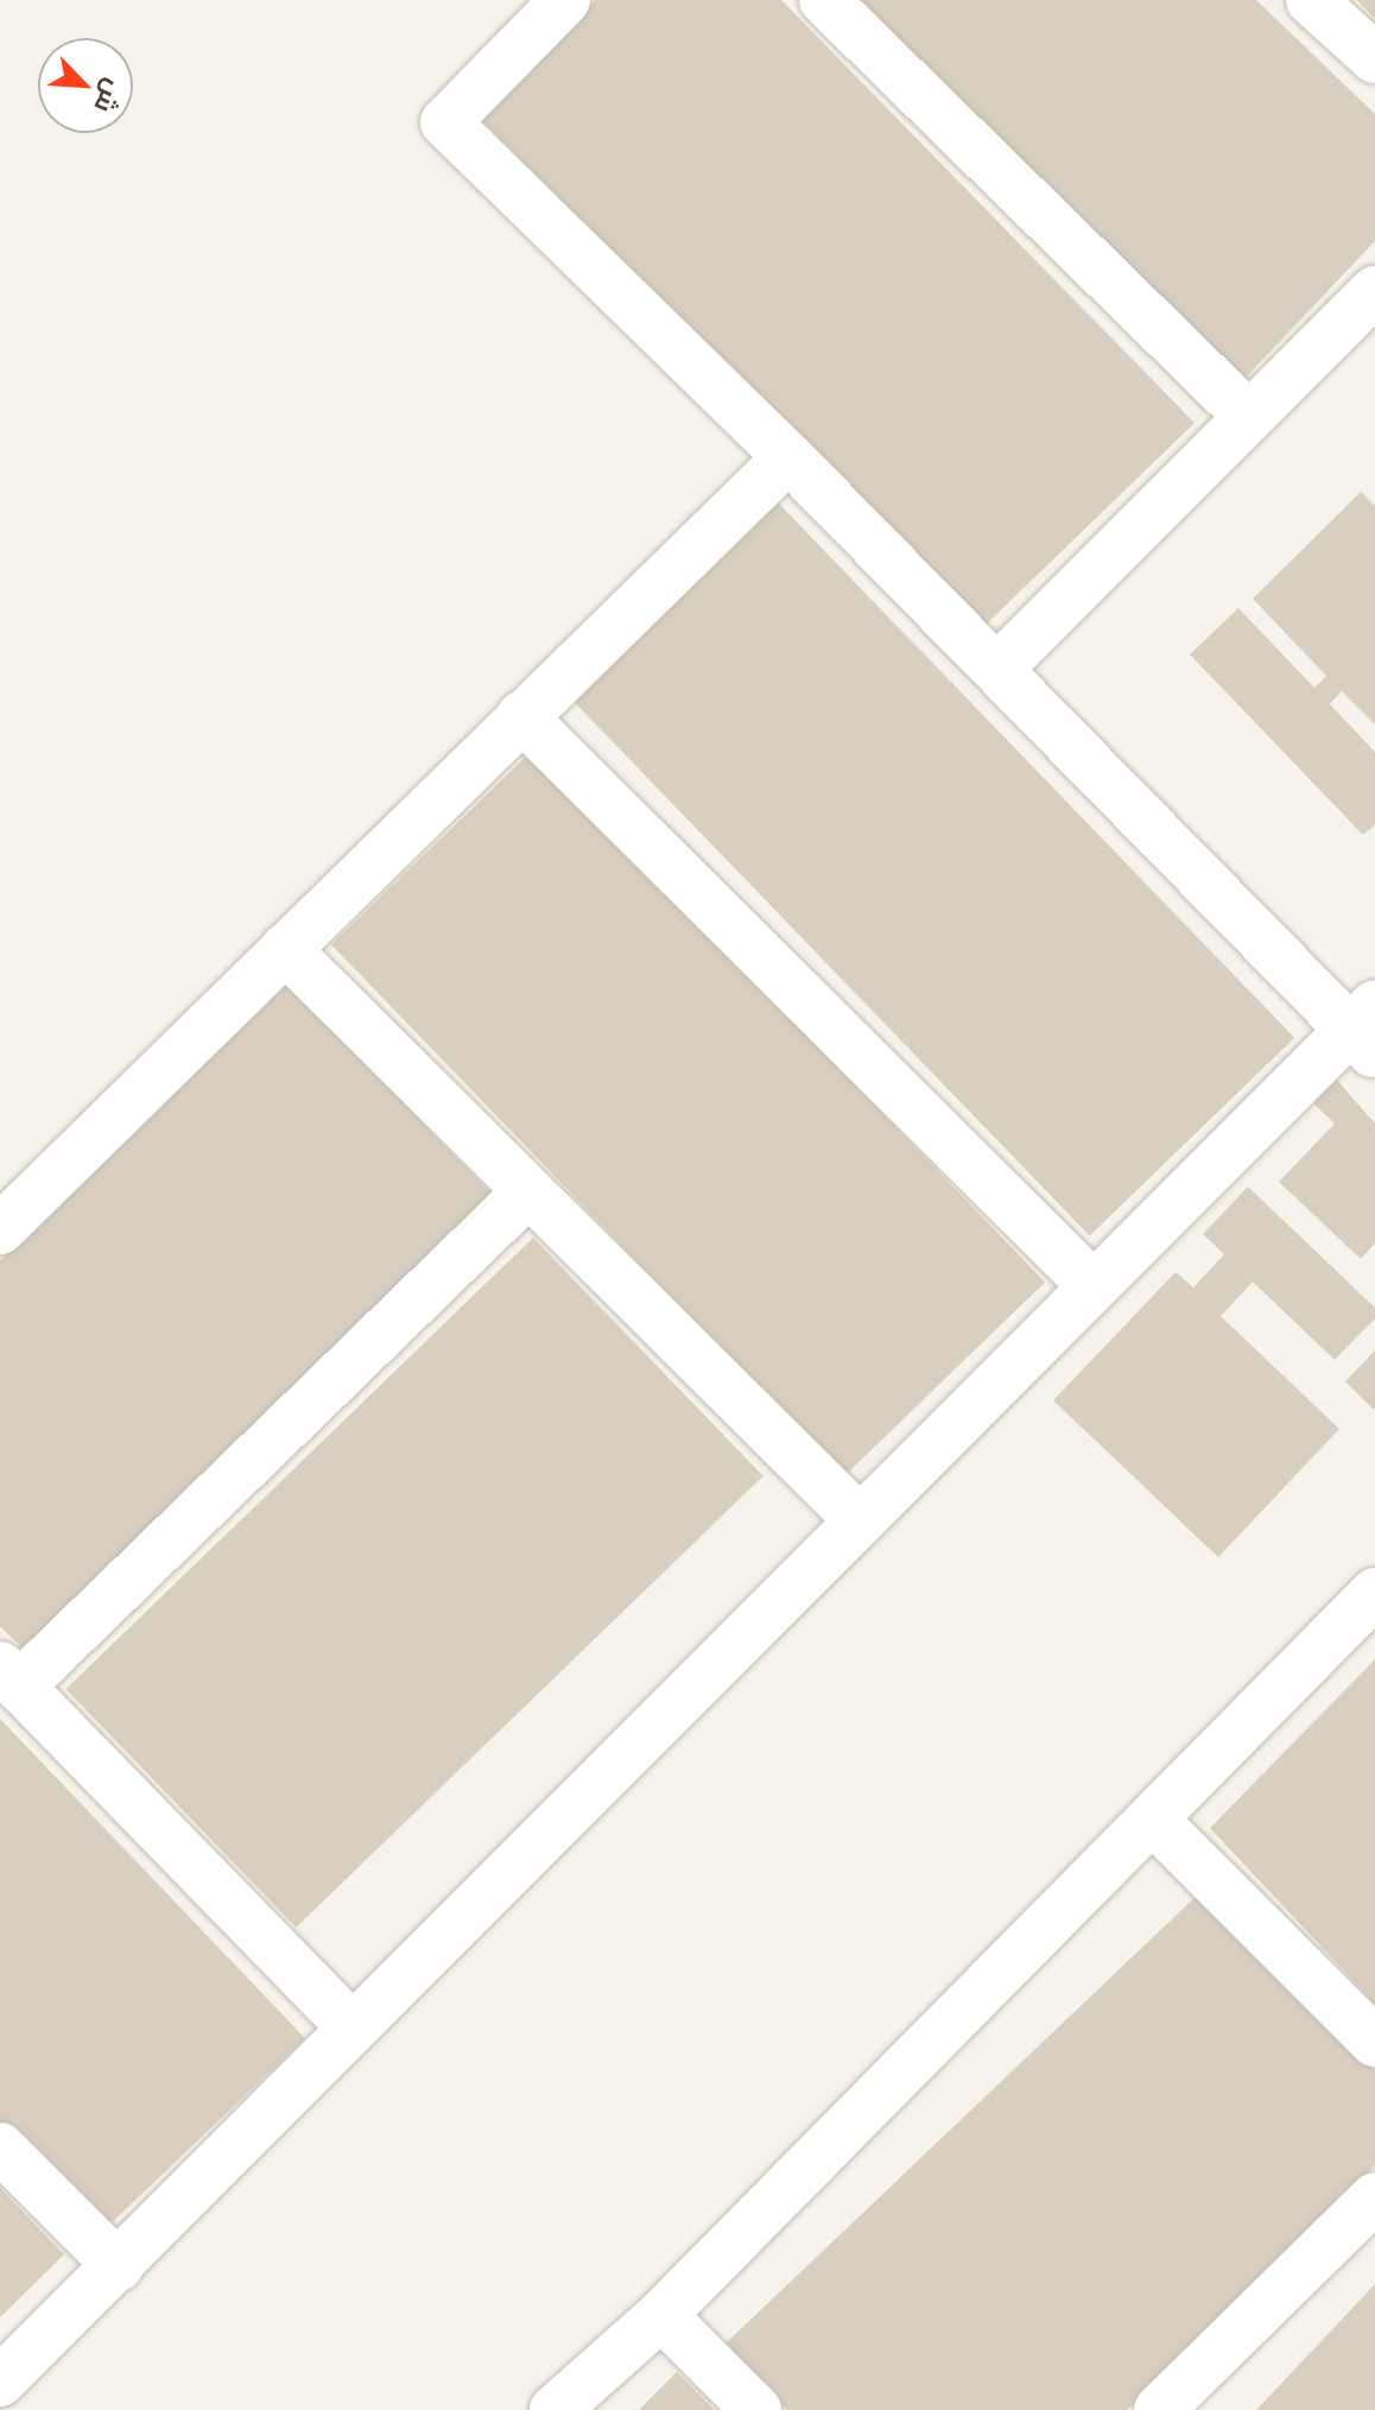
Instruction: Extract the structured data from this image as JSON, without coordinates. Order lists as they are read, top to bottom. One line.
{"north":"bottom right"}
